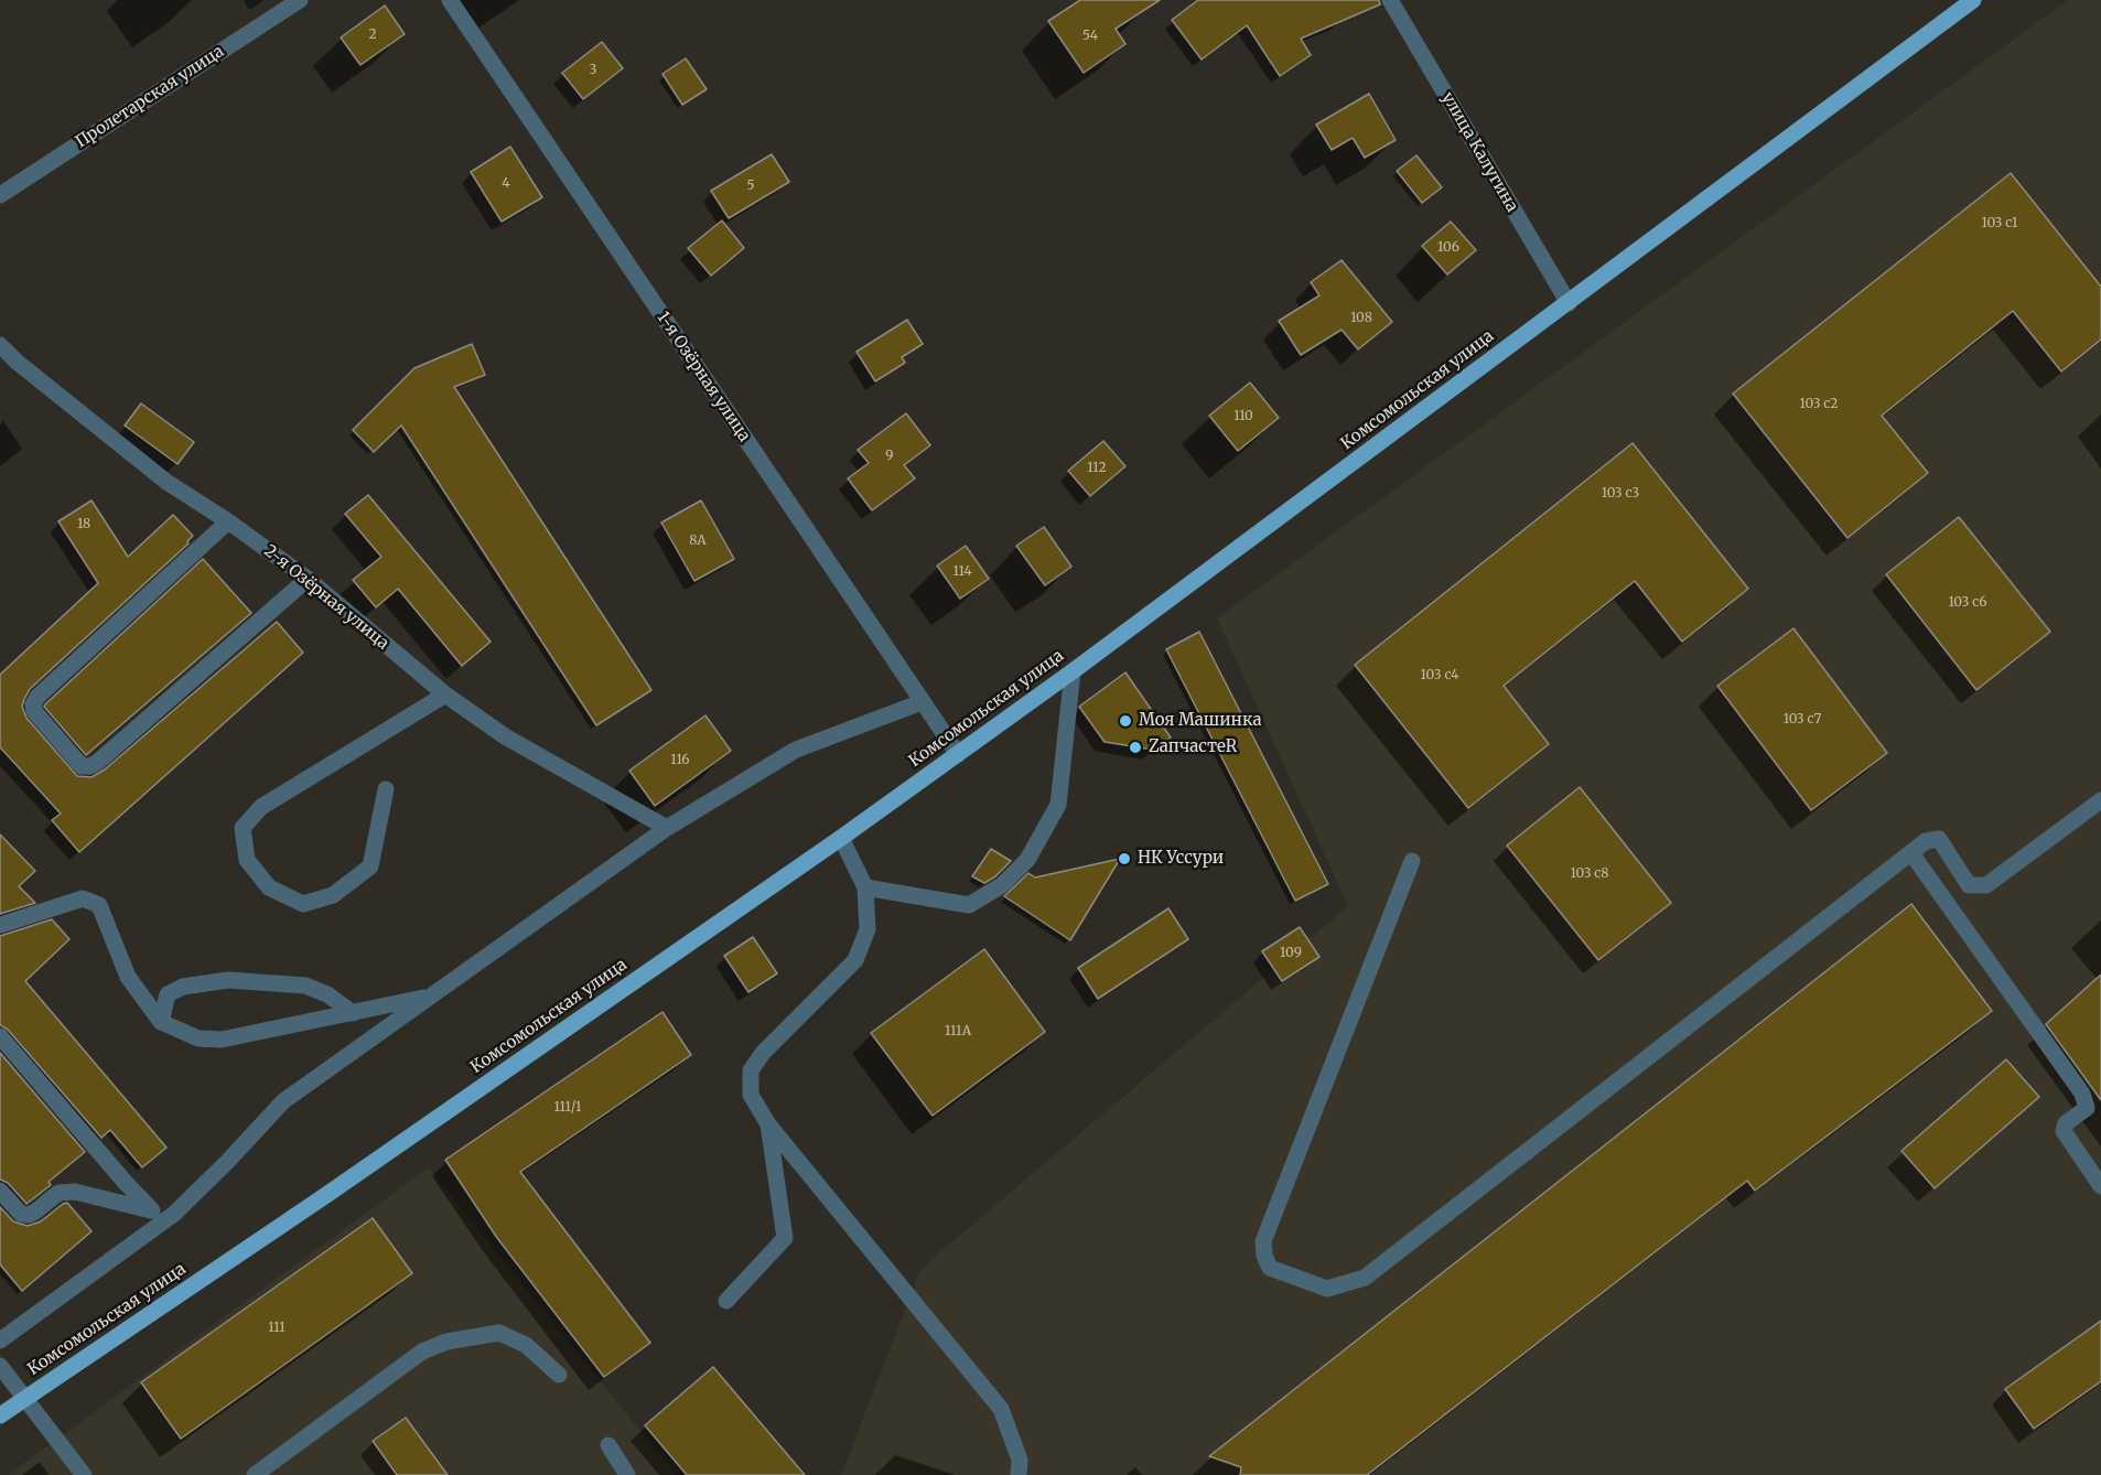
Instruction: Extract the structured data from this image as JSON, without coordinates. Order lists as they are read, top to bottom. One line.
{"streets":{"main road":["Комсомольская улица"],"street":["Пролетарская улица","улица Калугина","1-я Озёрная улица","2-я Озёрная улица"]},"crossings":[["улица Калугина","Комсомольская улица"],["1-я Озёрная улица","Комсомольская улица"]],"places":["Моя Машинка","ZапчастеR","НК Уссури"],"house_numbers":["2","54","3","4","5","103 с1","106","108","103 с2","110","9","112","103 с3","18","8А","114","103 с6","103 с4","103 с7","116","103 с8","109","111А","111/1","111"]}
